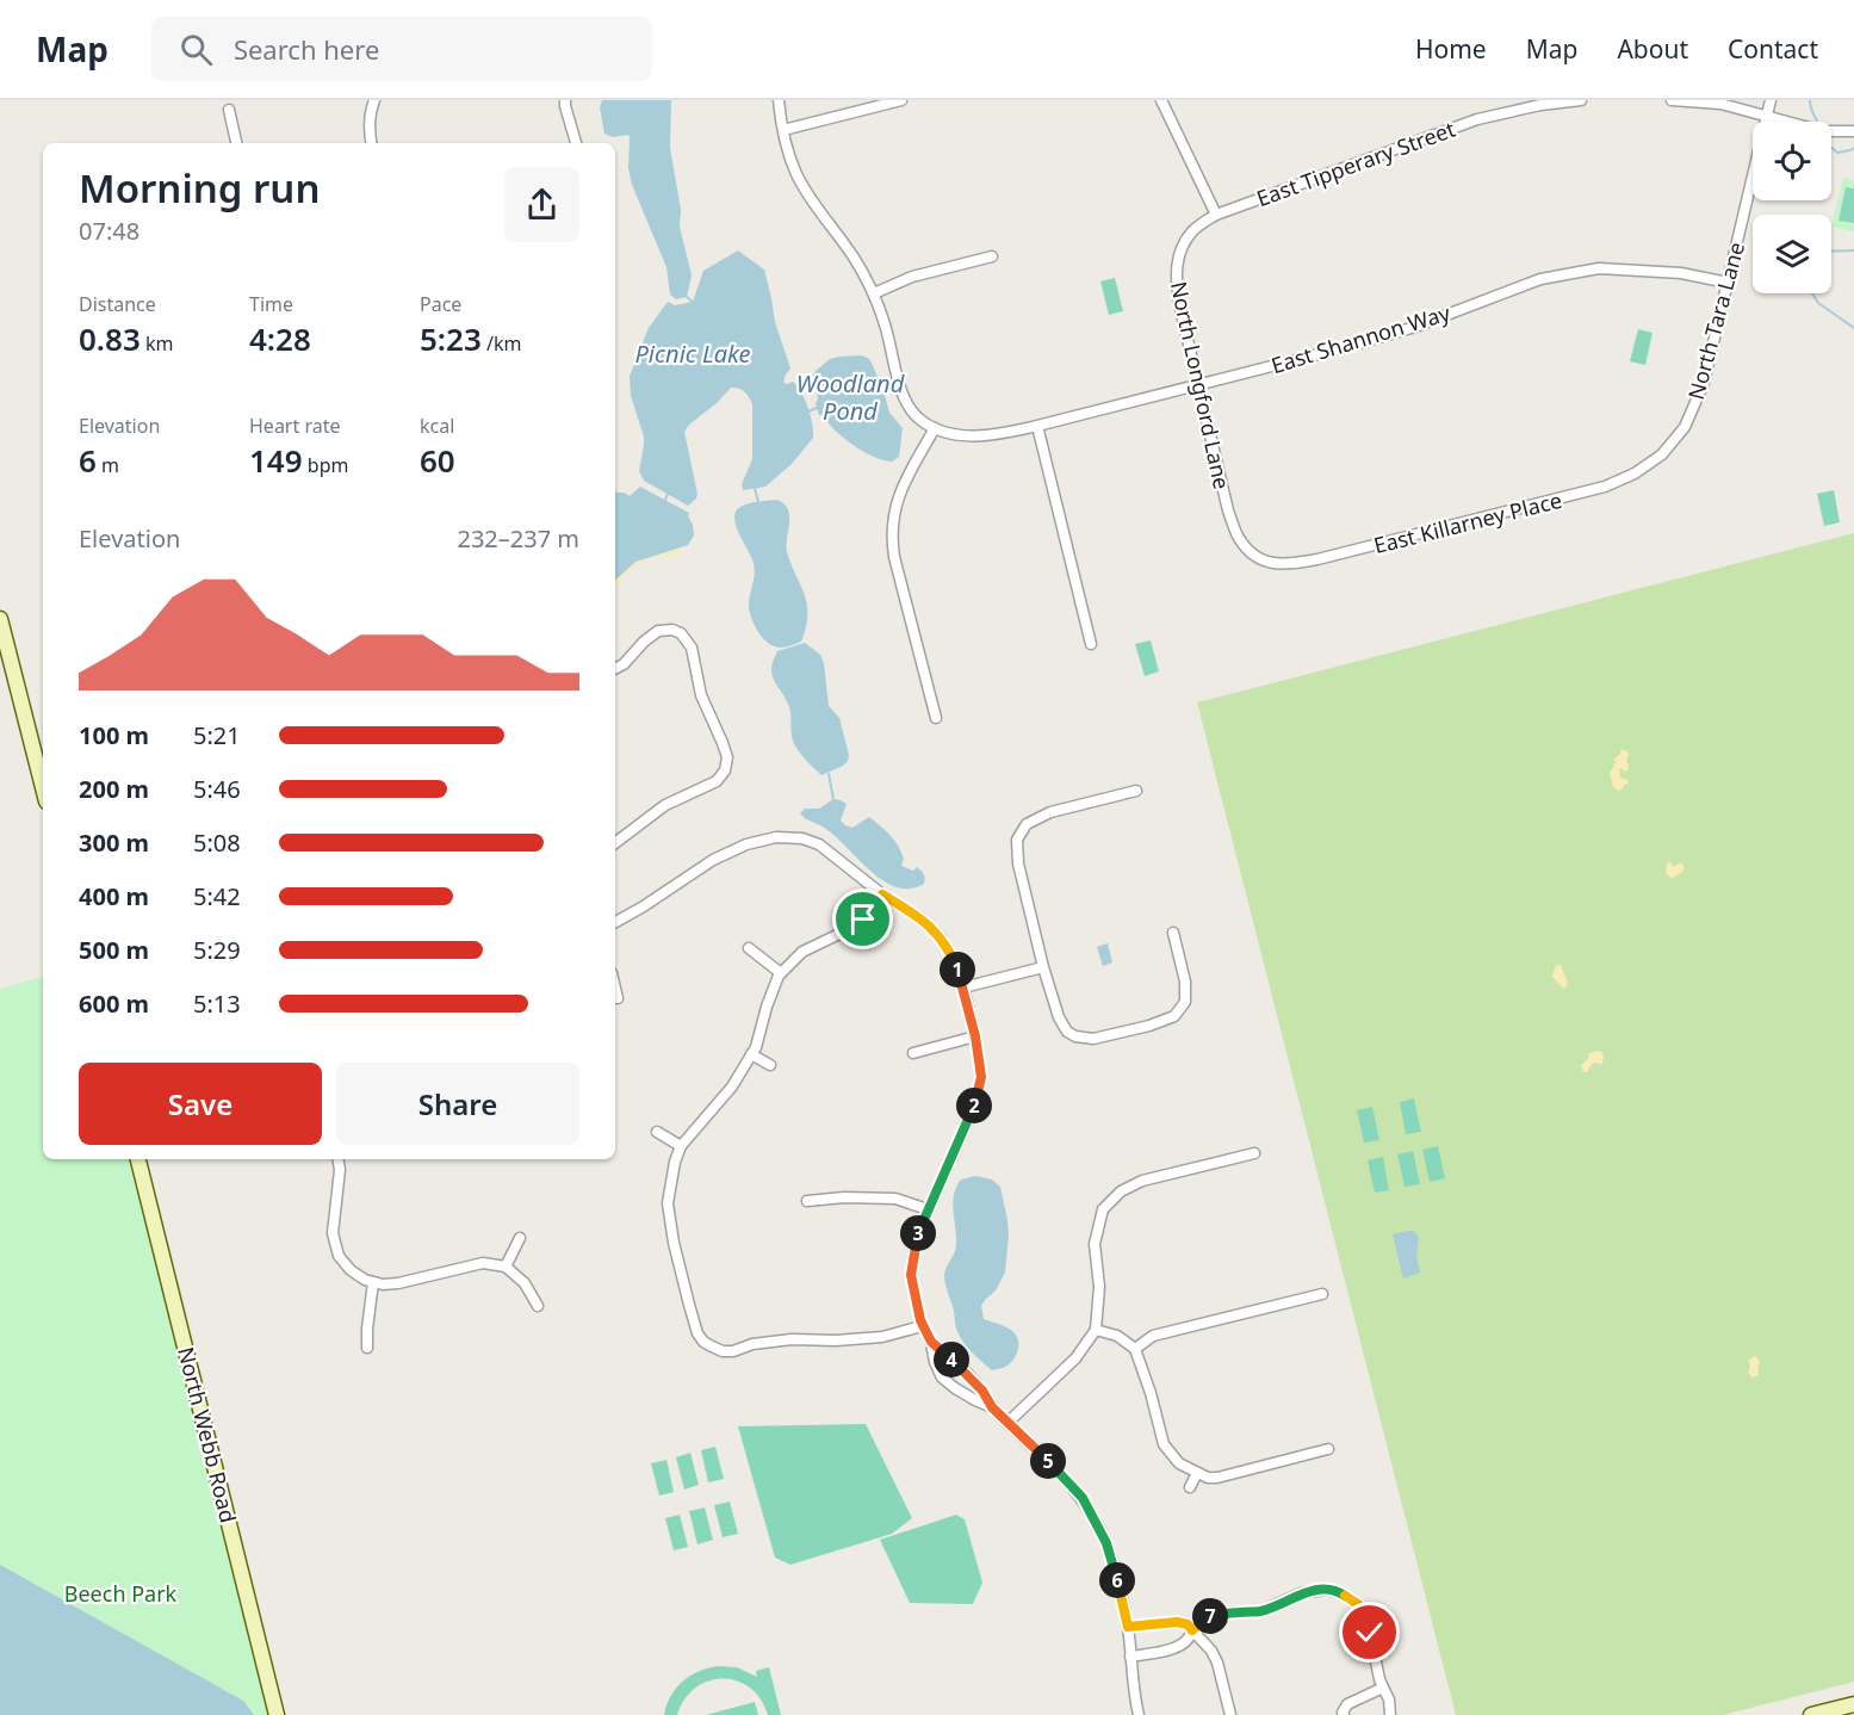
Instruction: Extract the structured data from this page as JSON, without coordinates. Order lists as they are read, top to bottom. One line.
{"streets":{"main road":["North Webb Road"],"street":["East Tipperary Street","North Tara Lane","East Shannon Way","North Longford Lane","East Killarney Place"]},"crossings":[["East Tipperary Street","North Longford Lane"],["North Tara Lane","East Shannon Way"],["North Tara Lane","East Killarney Place"],["East Shannon Way","North Longford Lane"],["North Longford Lane","East Killarney Place"]],"water":["Picnic Lake","Woodland Pond"],"parks":["Beech Park"],"page":{"header":"Map","search":"Search here","nav":["Home","Map","About","Contact"],"heading":["Morning run","07:48"],"stats":[["Distance","0.83 km"],["Time","4:28"],["Pace","5:23 /km"],["Elevation","6 m"],["Heart rate","149 bpm"],["kcal","60"]],"chart":["Elevation","232–237 m"],"list":[{"name":"100 m","note":"5:21"},{"name":"200 m","note":"5:46"},{"name":"300 m","note":"5:08"},{"name":"400 m","note":"5:42"},{"name":"500 m","note":"5:29"},{"name":"600 m","note":"5:13"}],"pins":["1","2","3","4","5","6","7"],"buttons":["Save","Share"]}}
